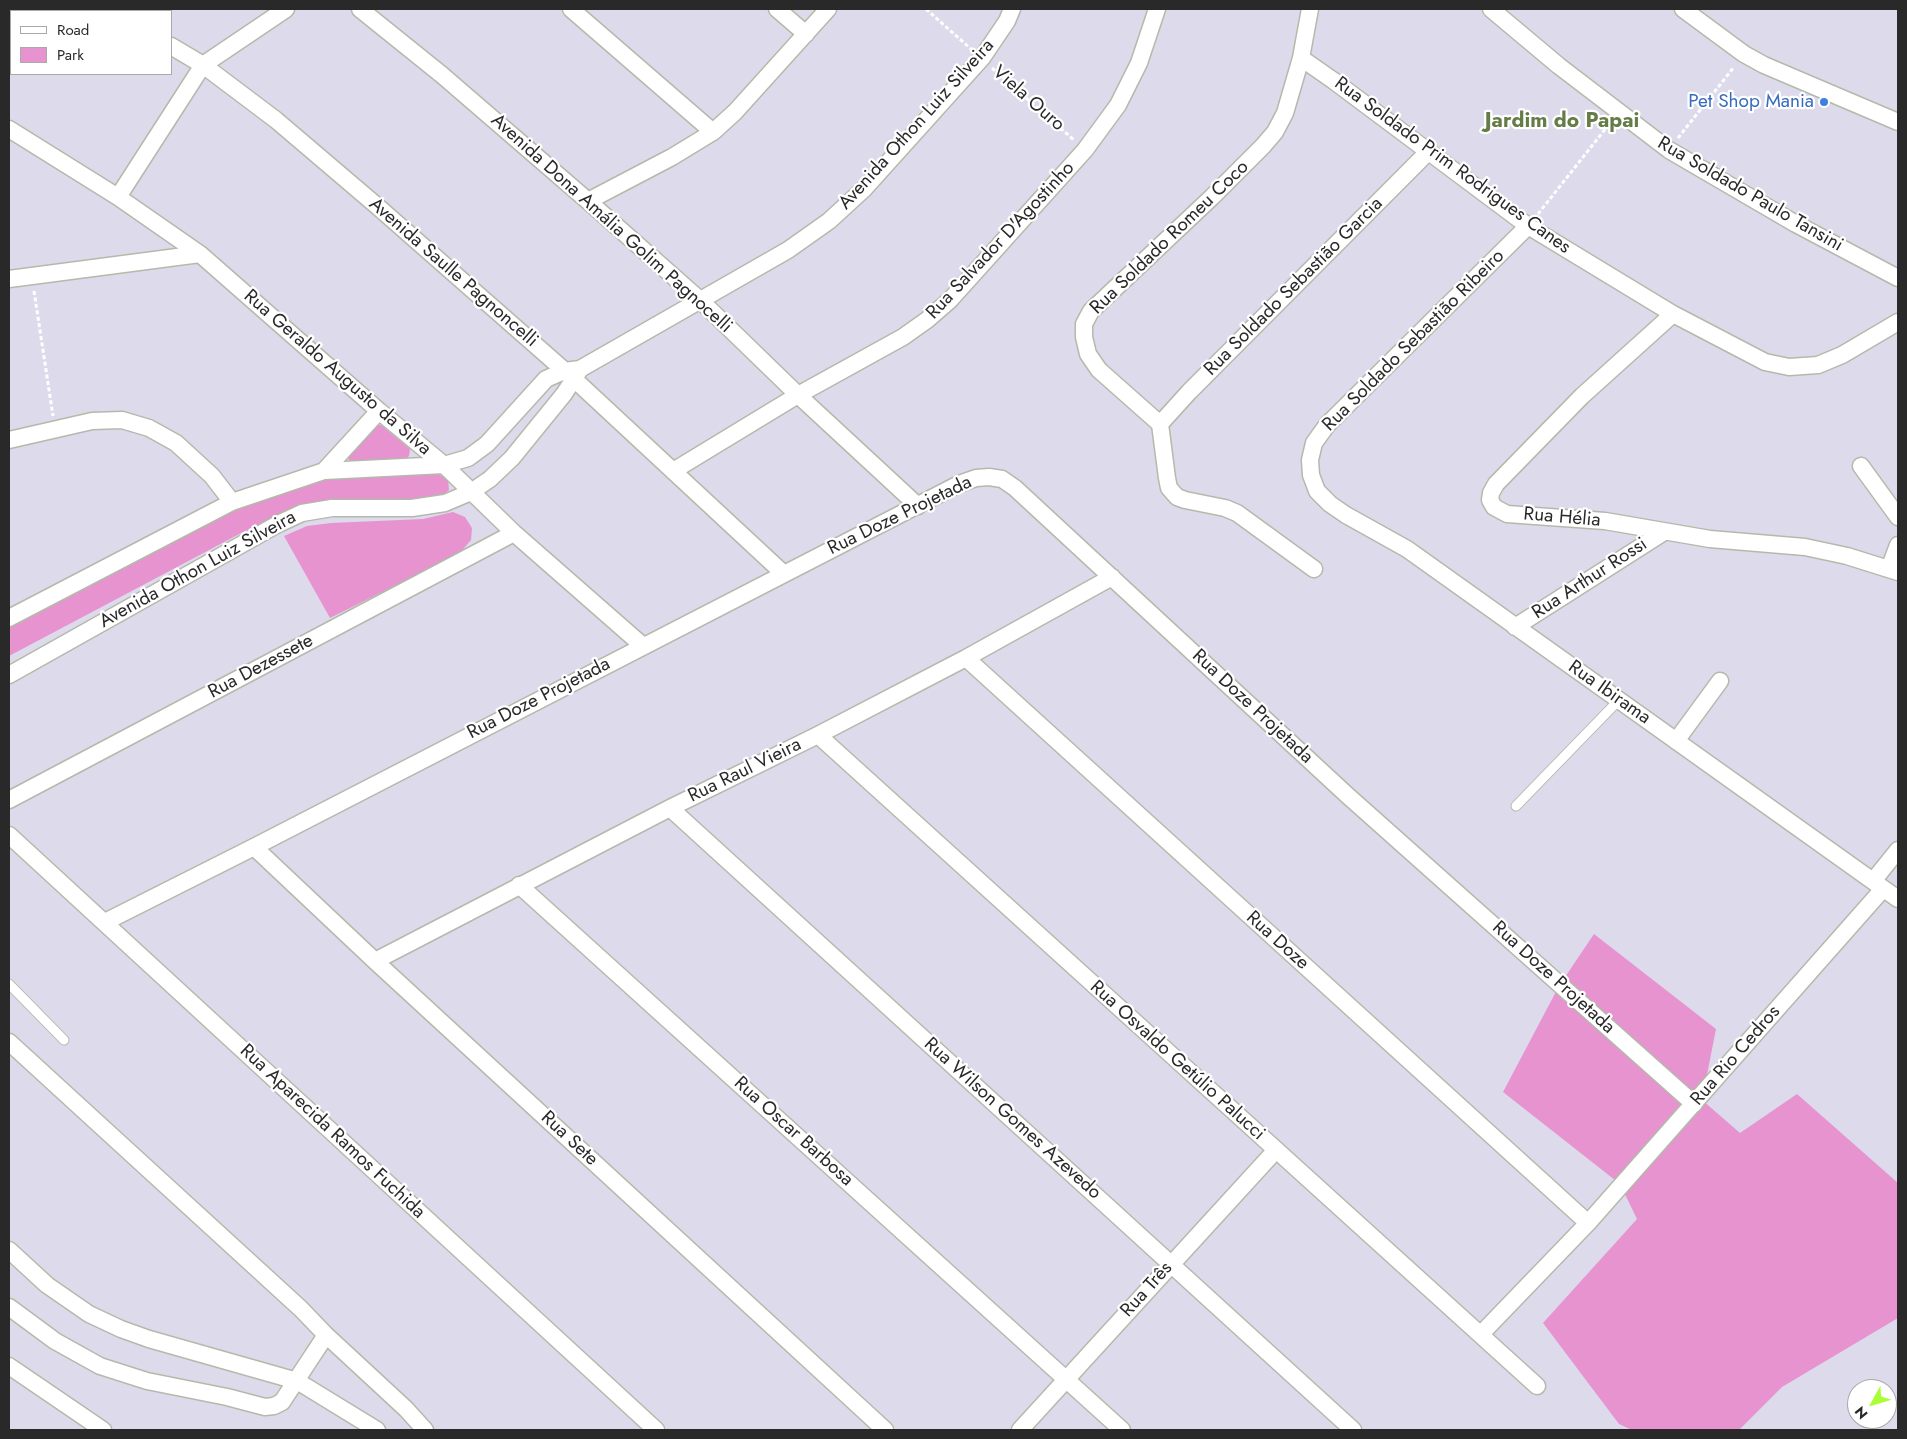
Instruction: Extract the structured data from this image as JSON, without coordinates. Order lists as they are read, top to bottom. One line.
{"streets":{"street":["Avenida Othon Luiz Silveira","Rua Soldado Prim Rodrigues Canes","Rua Soldado Paulo Tansini","Avenida Dona Amália Golim Pagnocelli","Rua Soldado Romeu Coco","Rua Salvador D'Agostinho","Avenida Saulle Pagnoncelli","Rua Soldado Sebastião Garcia","Rua Soldado Sebastião Ribeiro","Rua Geraldo Augusto da Silva","Rua Doze Projetada","Rua Hélia","Rua Arthur Rossi","Rua Dezessete","Rua Ibirama","Rua Raul Vieira","Rua Doze","Rua Rio Cedros","Rua Osvaldo Getúlio Palucci","Rua Wilson Gomes Azevedo","Rua Aparecida Ramos Fuchida","Rua Oscar Barbosa","Rua Sete","Rua Três"],"path":["Viela Ouro"]},"crossings":[["Viela Ouro","Avenida Othon Luiz Silveira"],["Viela Ouro","Rua Salvador D'Agostinho"],["Avenida Othon Luiz Silveira","Avenida Dona Amália Golim Pagnocelli"],["Avenida Othon Luiz Silveira","Avenida Saulle Pagnoncelli"],["Avenida Othon Luiz Silveira","Rua Geraldo Augusto da Silva"],["Rua Soldado Prim Rodrigues Canes","Rua Soldado Romeu Coco"],["Rua Soldado Prim Rodrigues Canes","Rua Soldado Sebastião Garcia"],["Rua Soldado Prim Rodrigues Canes","Rua Soldado Sebastião Ribeiro"],["Rua Soldado Prim Rodrigues Canes","Rua Hélia"],["Avenida Dona Amália Golim Pagnocelli","Rua Salvador D'Agostinho"],["Avenida Dona Amália Golim Pagnocelli","Rua Doze Projetada"],["Rua Soldado Romeu Coco","Rua Soldado Sebastião Garcia"],["Rua Salvador D'Agostinho","Avenida Saulle Pagnoncelli"],["Avenida Saulle Pagnoncelli","Rua Doze Projetada"],["Rua Soldado Sebastião Ribeiro","Rua Ibirama"],["Rua Geraldo Augusto da Silva","Rua Doze Projetada"],["Rua Geraldo Augusto da Silva","Rua Dezessete"],["Rua Doze Projetada","Rua Raul Vieira"],["Rua Doze Projetada","Rua Rio Cedros"],["Rua Doze Projetada","Rua Aparecida Ramos Fuchida"],["Rua Doze Projetada","Rua Sete"],["Rua Hélia","Rua Arthur Rossi"],["Rua Arthur Rossi","Rua Ibirama"],["Rua Ibirama","Rua Rio Cedros"],["Rua Raul Vieira","Rua Doze"],["Rua Raul Vieira","Rua Osvaldo Getúlio Palucci"],["Rua Raul Vieira","Rua Wilson Gomes Azevedo"],["Rua Raul Vieira","Rua Oscar Barbosa"],["Rua Raul Vieira","Rua Sete"],["Rua Doze","Rua Rio Cedros"],["Rua Rio Cedros","Rua Osvaldo Getúlio Palucci"],["Rua Osvaldo Getúlio Palucci","Rua Três"],["Rua Wilson Gomes Azevedo","Rua Três"],["Rua Oscar Barbosa","Rua Três"]],"districts":["Jardim do Papai"],"places":["Pet Shop Mania"],"legend":["Road","Park"],"north":"bottom left"}
